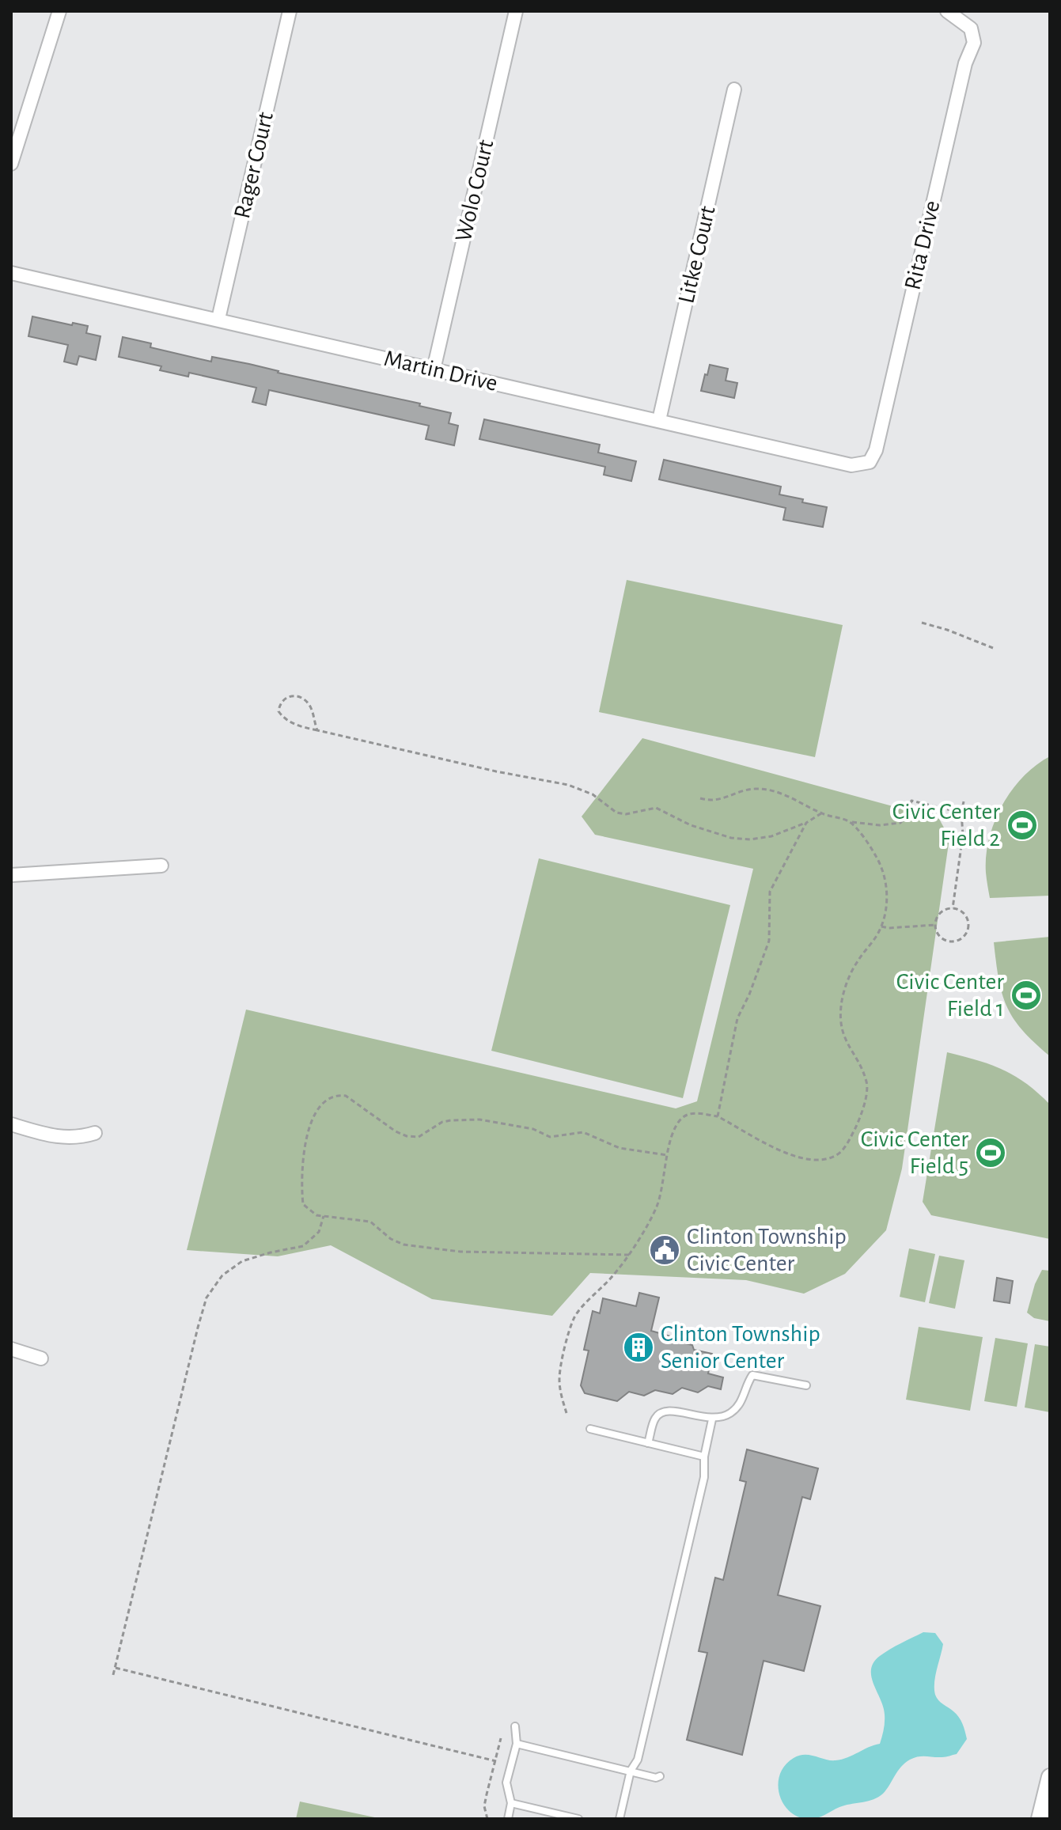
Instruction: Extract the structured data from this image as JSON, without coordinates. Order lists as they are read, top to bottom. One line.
{"streets":{"street":["Rager Court","Wolo Court","Rita Drive","Litke Court","Martin Drive"]},"crossings":[["Rager Court","Martin Drive"],["Wolo Court","Martin Drive"],["Rita Drive","Martin Drive"],["Litke Court","Martin Drive"]],"places":{"sports":["Civic Center Field 2","Civic Center Field 1","Civic Center Field 5"],"public building":["Clinton Township Civic Center"],"building":["Clinton Township Senior Center"]}}
